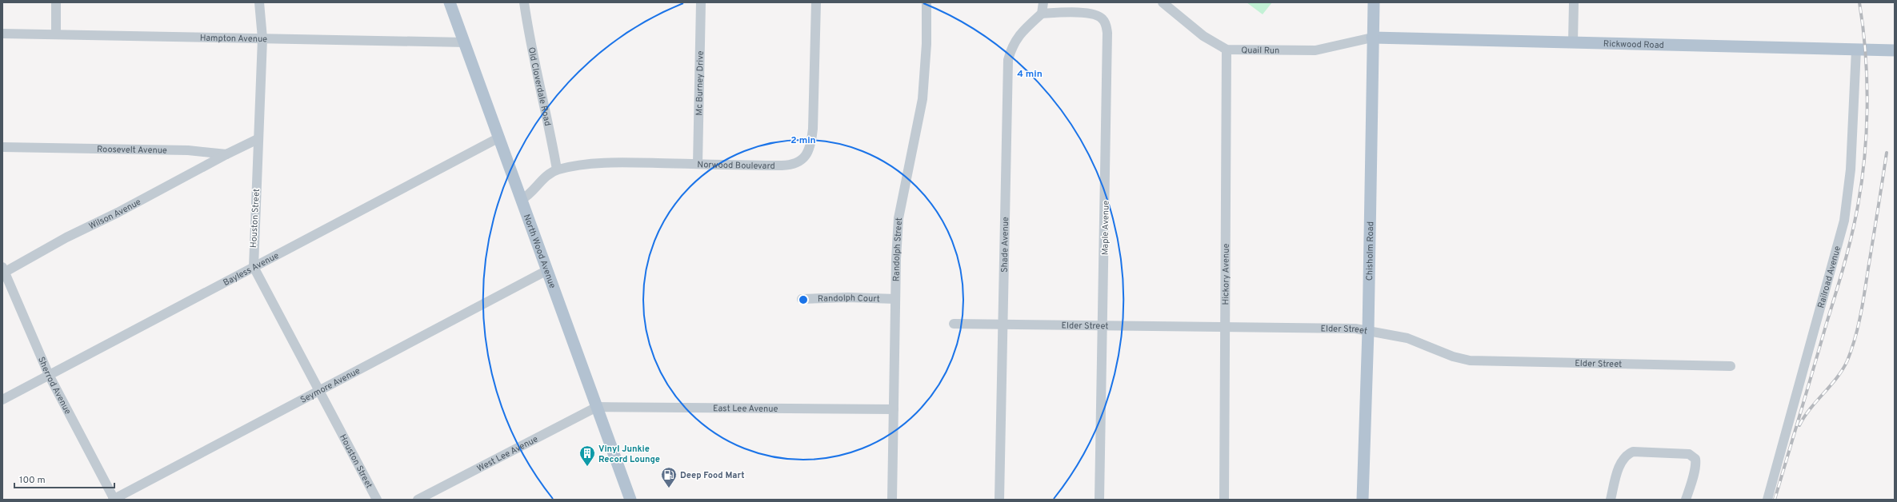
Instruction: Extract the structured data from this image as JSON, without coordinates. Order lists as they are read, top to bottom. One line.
{"streets":{"main road":["Rickwood Road","North Wood Avenue","Chisholm Road"],"street":["Hampton Avenue","Quail Run","Mc Burney Drive","Old Cloverdale Road","Roosevelt Avenue","Norwood Boulevard","Wilson Avenue","Houston Street","Maple Avenue","Shade Avenue","Randolph Street","Bayless Avenue","Hickory Avenue","Railroad Avenue","Randolph Court","Elder Street","Sherrod Avenue","Seymore Avenue","East Lee Avenue","West Lee Avenue"]},"crossings":[["Hampton Avenue","Houston Street"],["Hampton Avenue","North Wood Avenue"],["Rickwood Road","Quail Run"],["Rickwood Road","Chisholm Road"],["Rickwood Road","Railroad Avenue"],["Quail Run","Chisholm Road"],["Quail Run","Hickory Avenue"],["Mc Burney Drive","Norwood Boulevard"],["Old Cloverdale Road","Norwood Boulevard"],["Roosevelt Avenue","Wilson Avenue"],["Norwood Boulevard","North Wood Avenue"],["Wilson Avenue","Sherrod Avenue"],["Houston Street","Bayless Avenue"],["Houston Street","Seymore Avenue"],["Maple Avenue","Shade Avenue"],["Maple Avenue","Elder Street"],["Shade Avenue","Elder Street"],["Randolph Street","Randolph Court"],["Randolph Street","East Lee Avenue"],["North Wood Avenue","Bayless Avenue"],["North Wood Avenue","Seymore Avenue"],["North Wood Avenue","East Lee Avenue"],["North Wood Avenue","West Lee Avenue"],["Chisholm Road","Elder Street"],["Bayless Avenue","Sherrod Avenue"],["Hickory Avenue","Elder Street"],["Sherrod Avenue","Seymore Avenue"],["East Lee Avenue","West Lee Avenue"]],"places":{"building":["Vinyl Junkie Record Lounge"],"fuel station":["Deep Food Mart"]},"scale_bar":"100 m","rings":["4 min","2 min"]}
